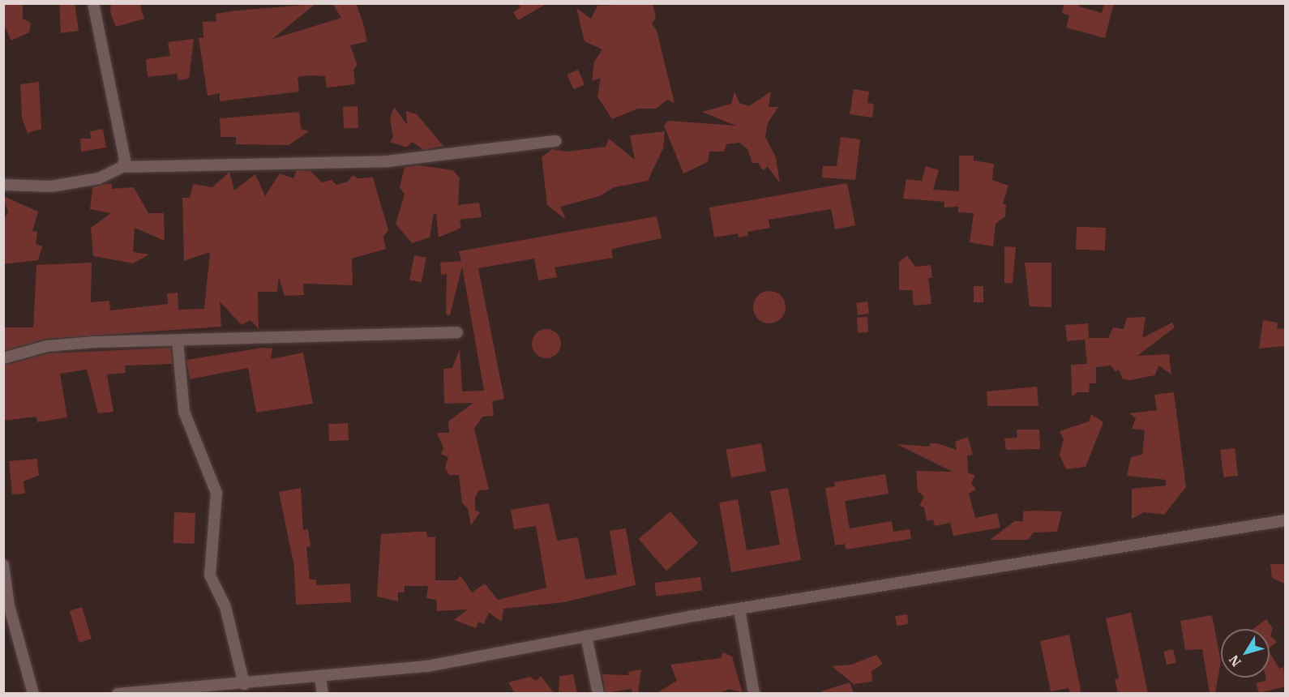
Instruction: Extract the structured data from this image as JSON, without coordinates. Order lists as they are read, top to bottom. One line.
{"north":"bottom left"}
